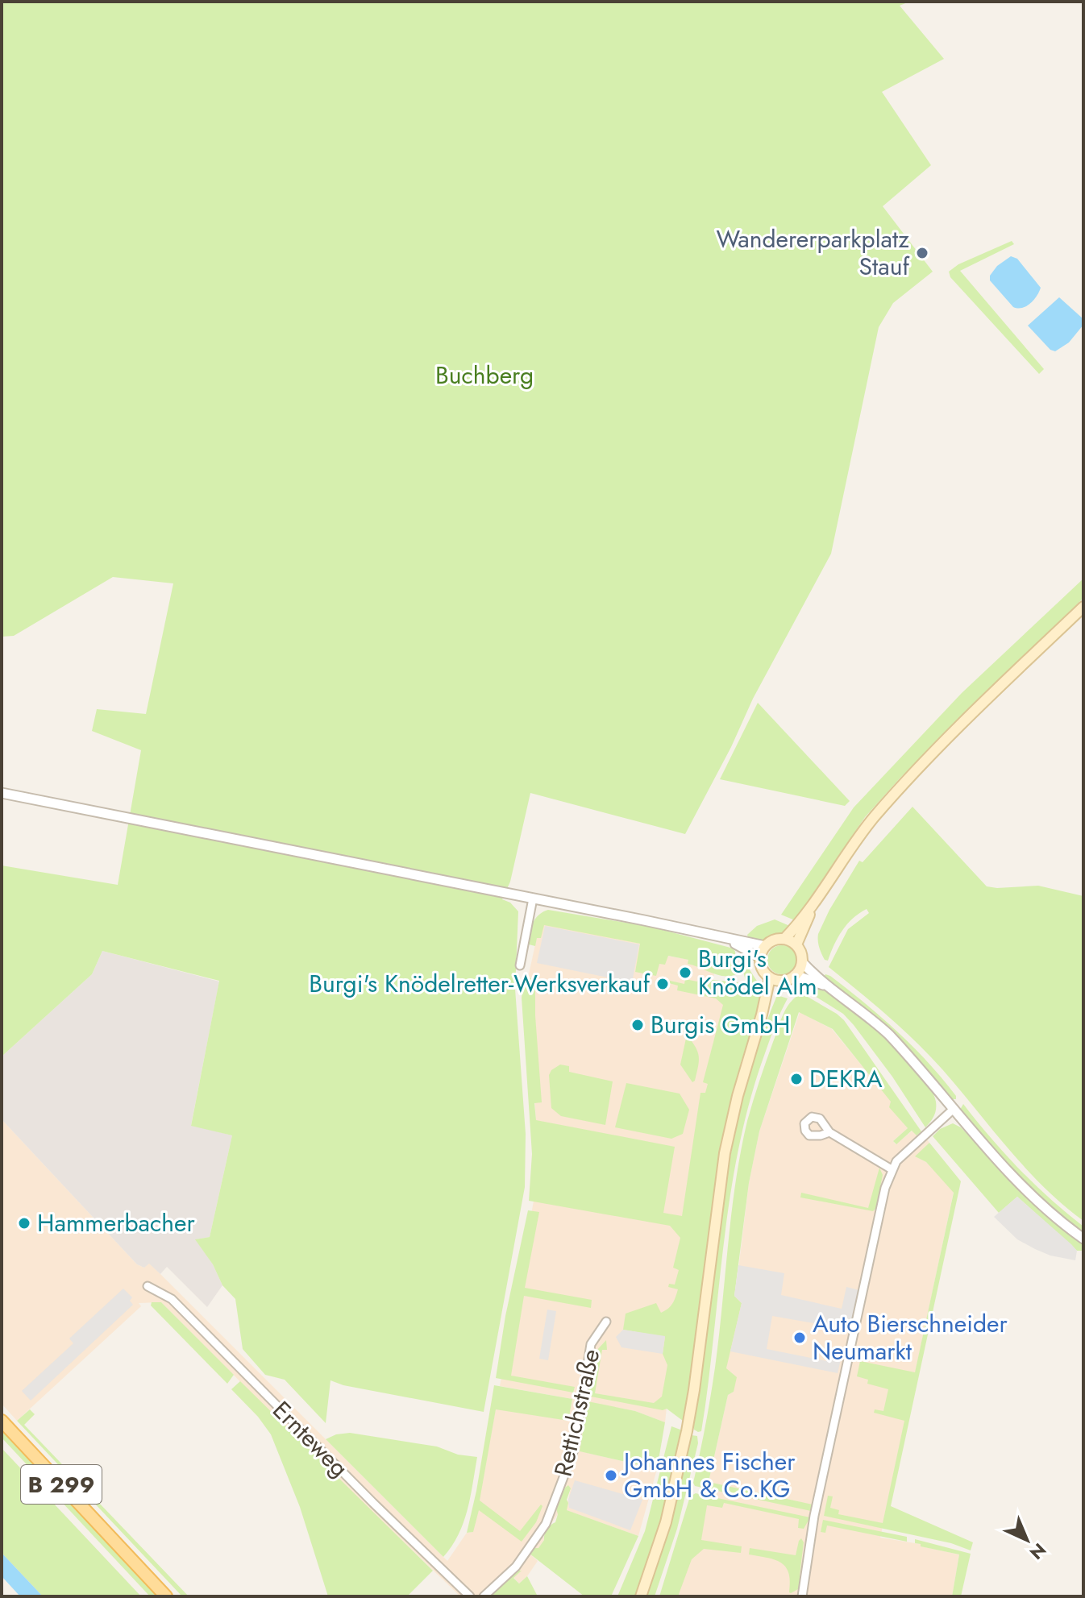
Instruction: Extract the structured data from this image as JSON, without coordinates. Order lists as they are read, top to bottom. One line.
{"streets":{"main road":["B 299"],"street":["Rettichstraße","Ernteweg"]},"parks":["Buchberg"],"places":["Wandererparkplatz Stauf","Burgi's Knödel Alm","Burgi's Knödelretter-Werksverkauf","Burgis GmbH","DEKRA","Hammerbacher","Auto Bierschneider Neumarkt","Johannes Fischer GmbH & Co.KG"],"north":"bottom right"}
